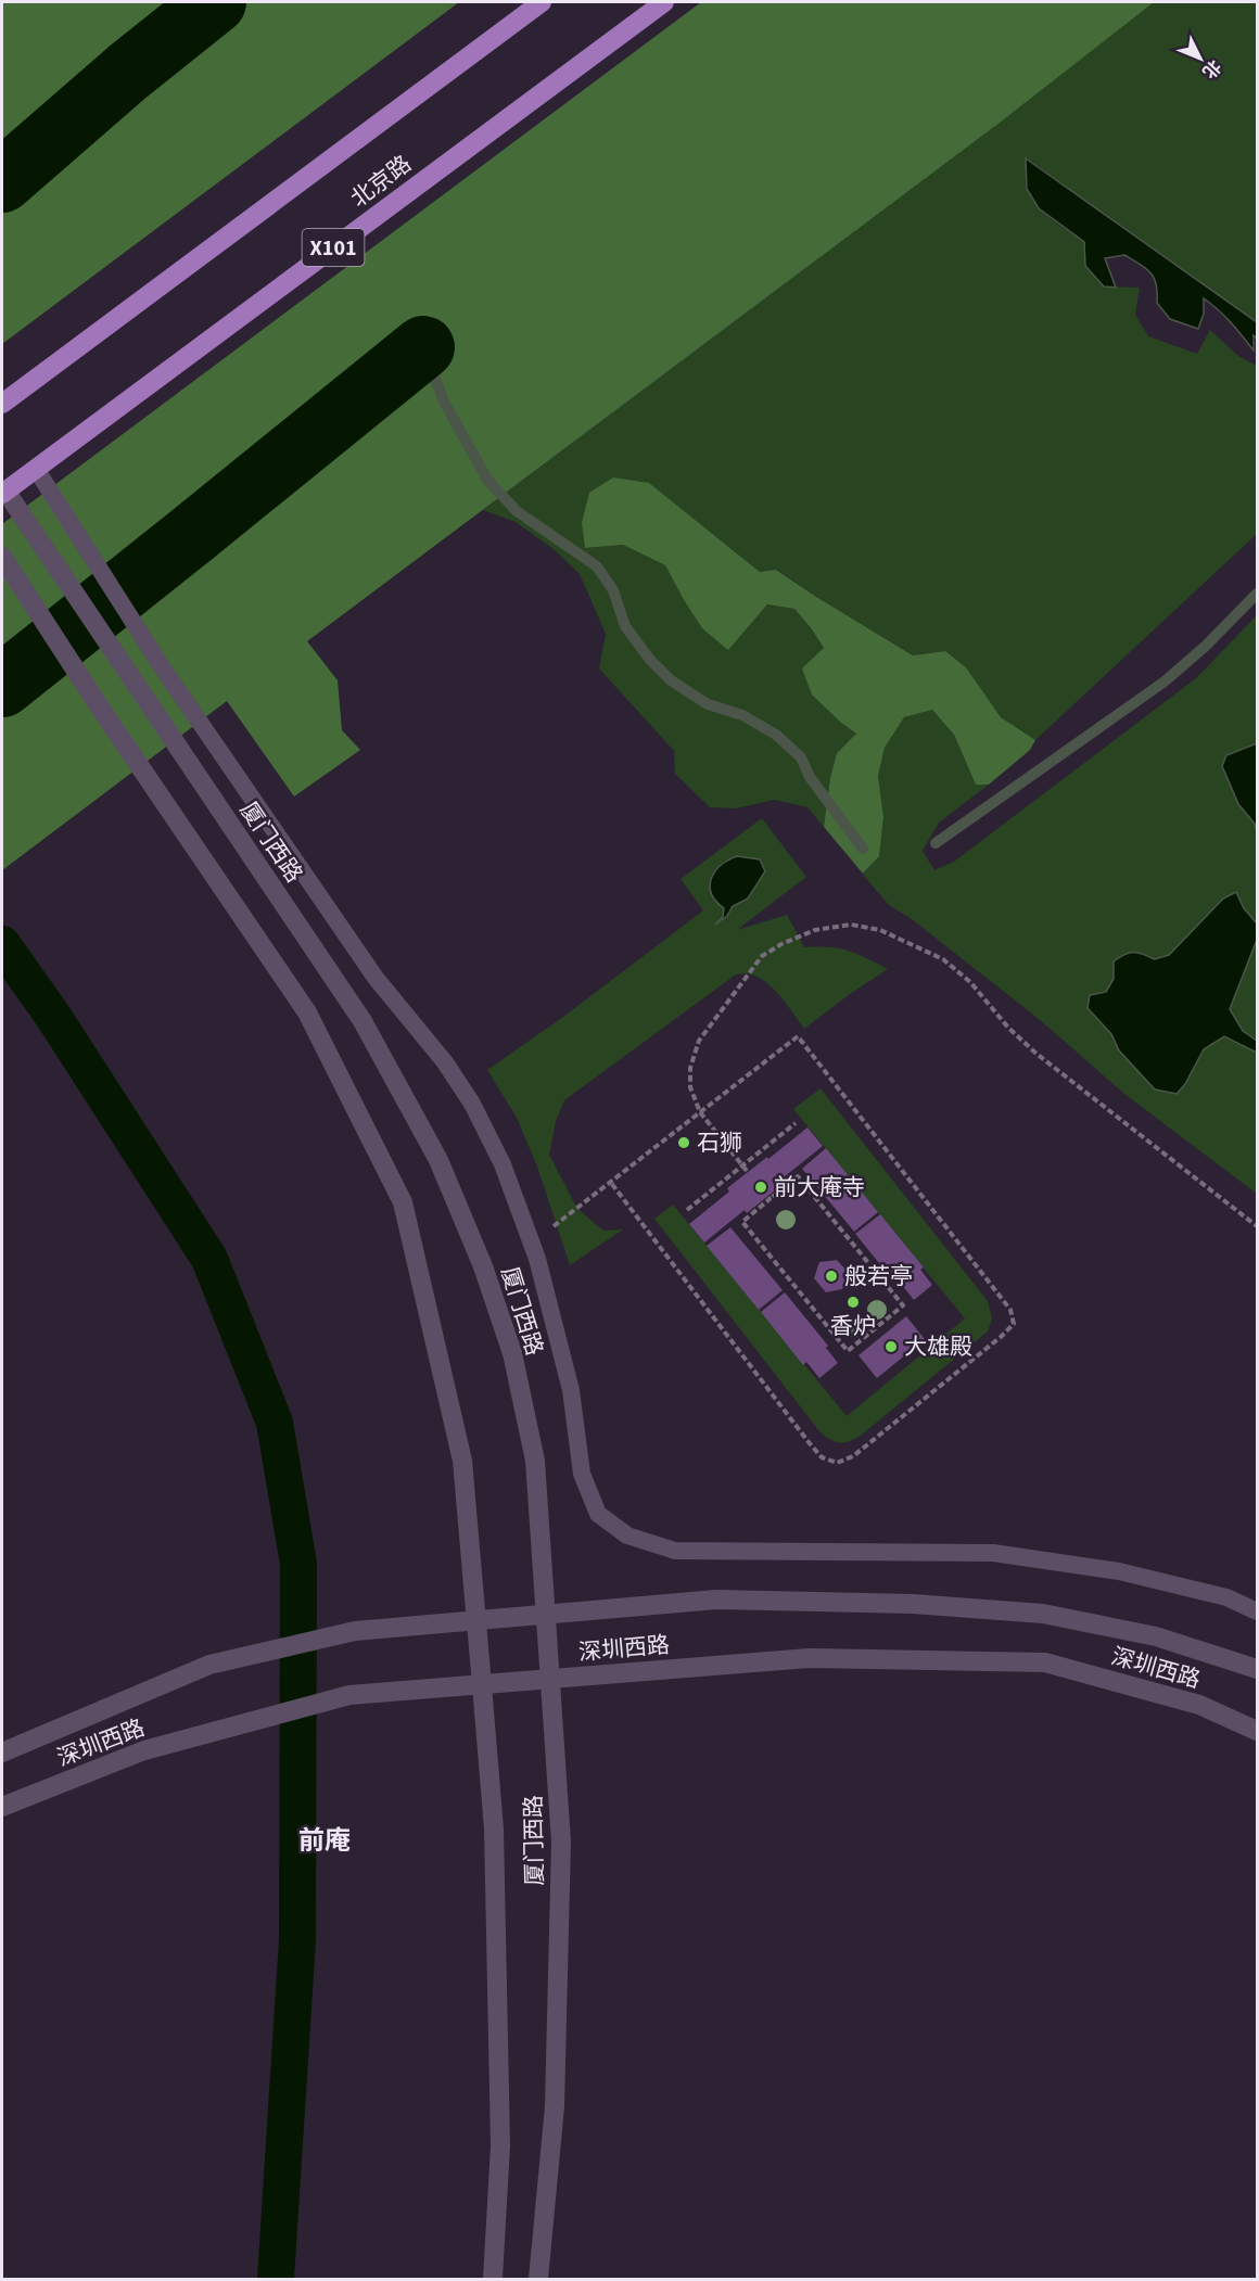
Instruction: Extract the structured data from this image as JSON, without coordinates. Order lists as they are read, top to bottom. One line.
{"streets":{"main road":["北京路","X101"],"street":["厦门西路","深圳西路"]},"crossings":[["北京路","厦门西路"],["厦门西路","深圳西路"]],"districts":["前庵"],"places":["石狮","前大庵寺","般若亭","香炉","大雄殿"],"north":"bottom right"}
